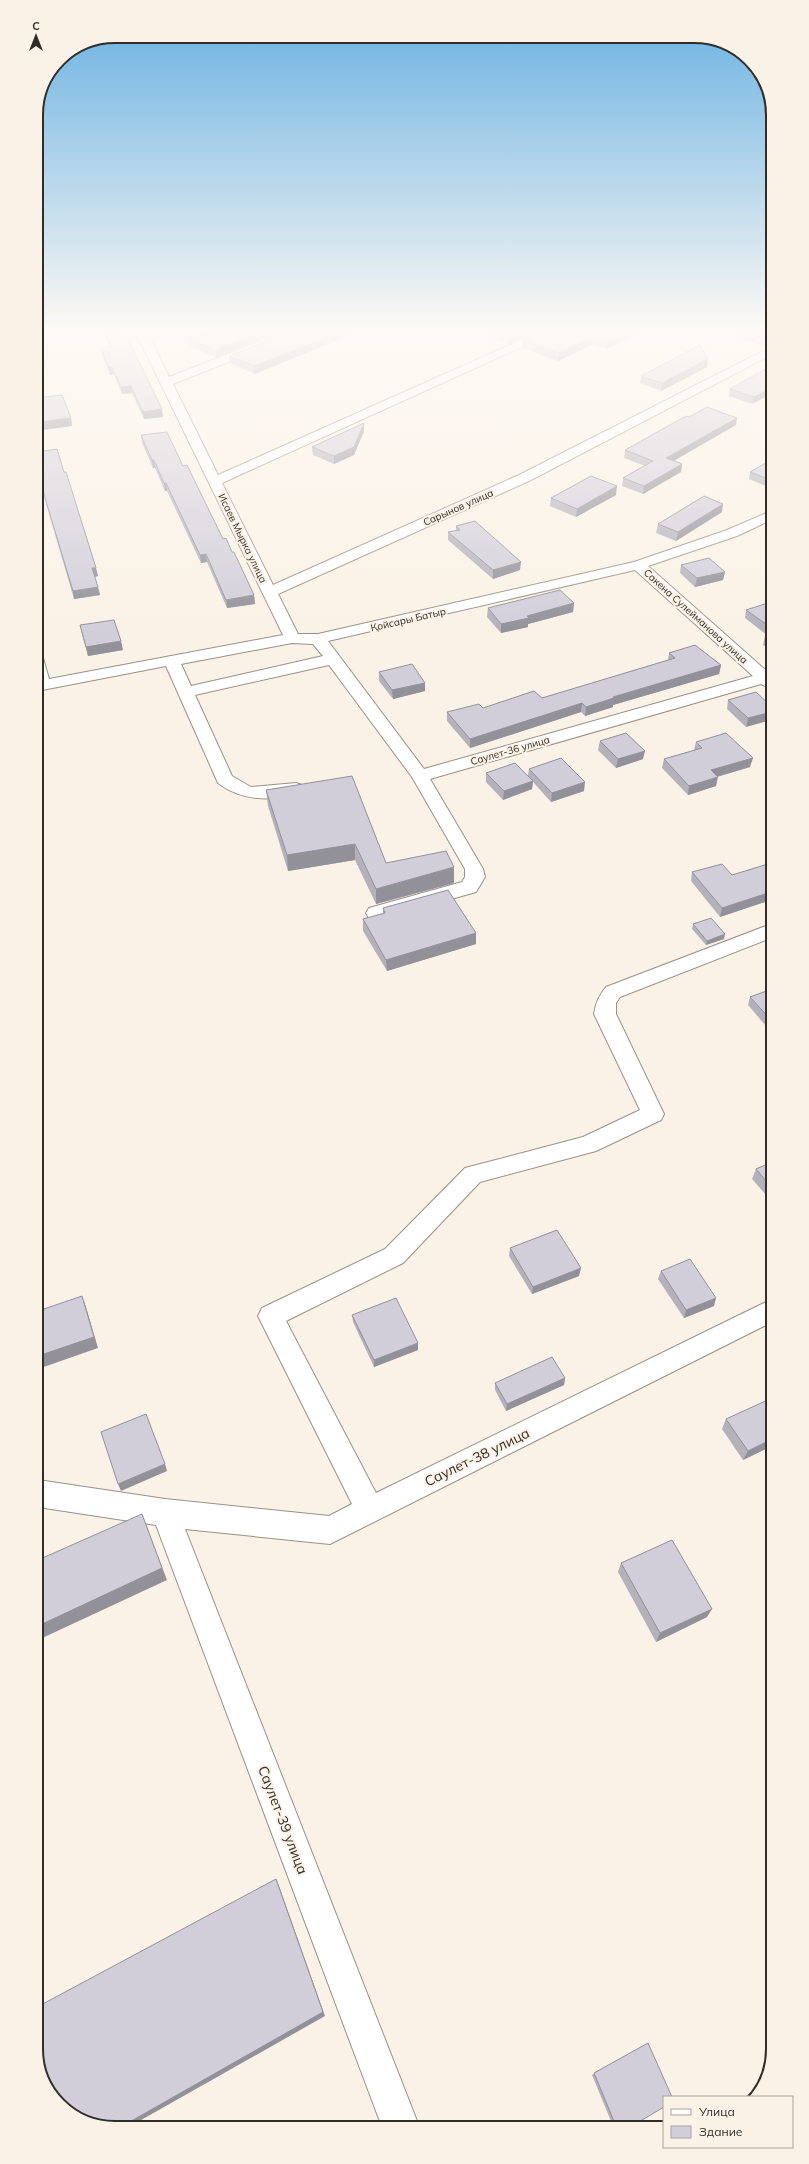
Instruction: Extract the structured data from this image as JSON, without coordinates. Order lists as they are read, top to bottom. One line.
{"streets":{"street":["Сарынов улица","Исаев Мырка улица","Сакена Сулейманова улица","Қойсары Батыр","Саулет-36 улица","Саулет-38 улица","Саулет-39 улица"]},"crossings":[["Сарынов улица","Исаев Мырка улица"],["Исаев Мырка улица","Қойсары Батыр"],["Сакена Сулейманова улица","Қойсары Батыр"],["Саулет-38 улица","Саулет-39 улица"]],"legend":["Улица","Здание"],"north":"top"}
